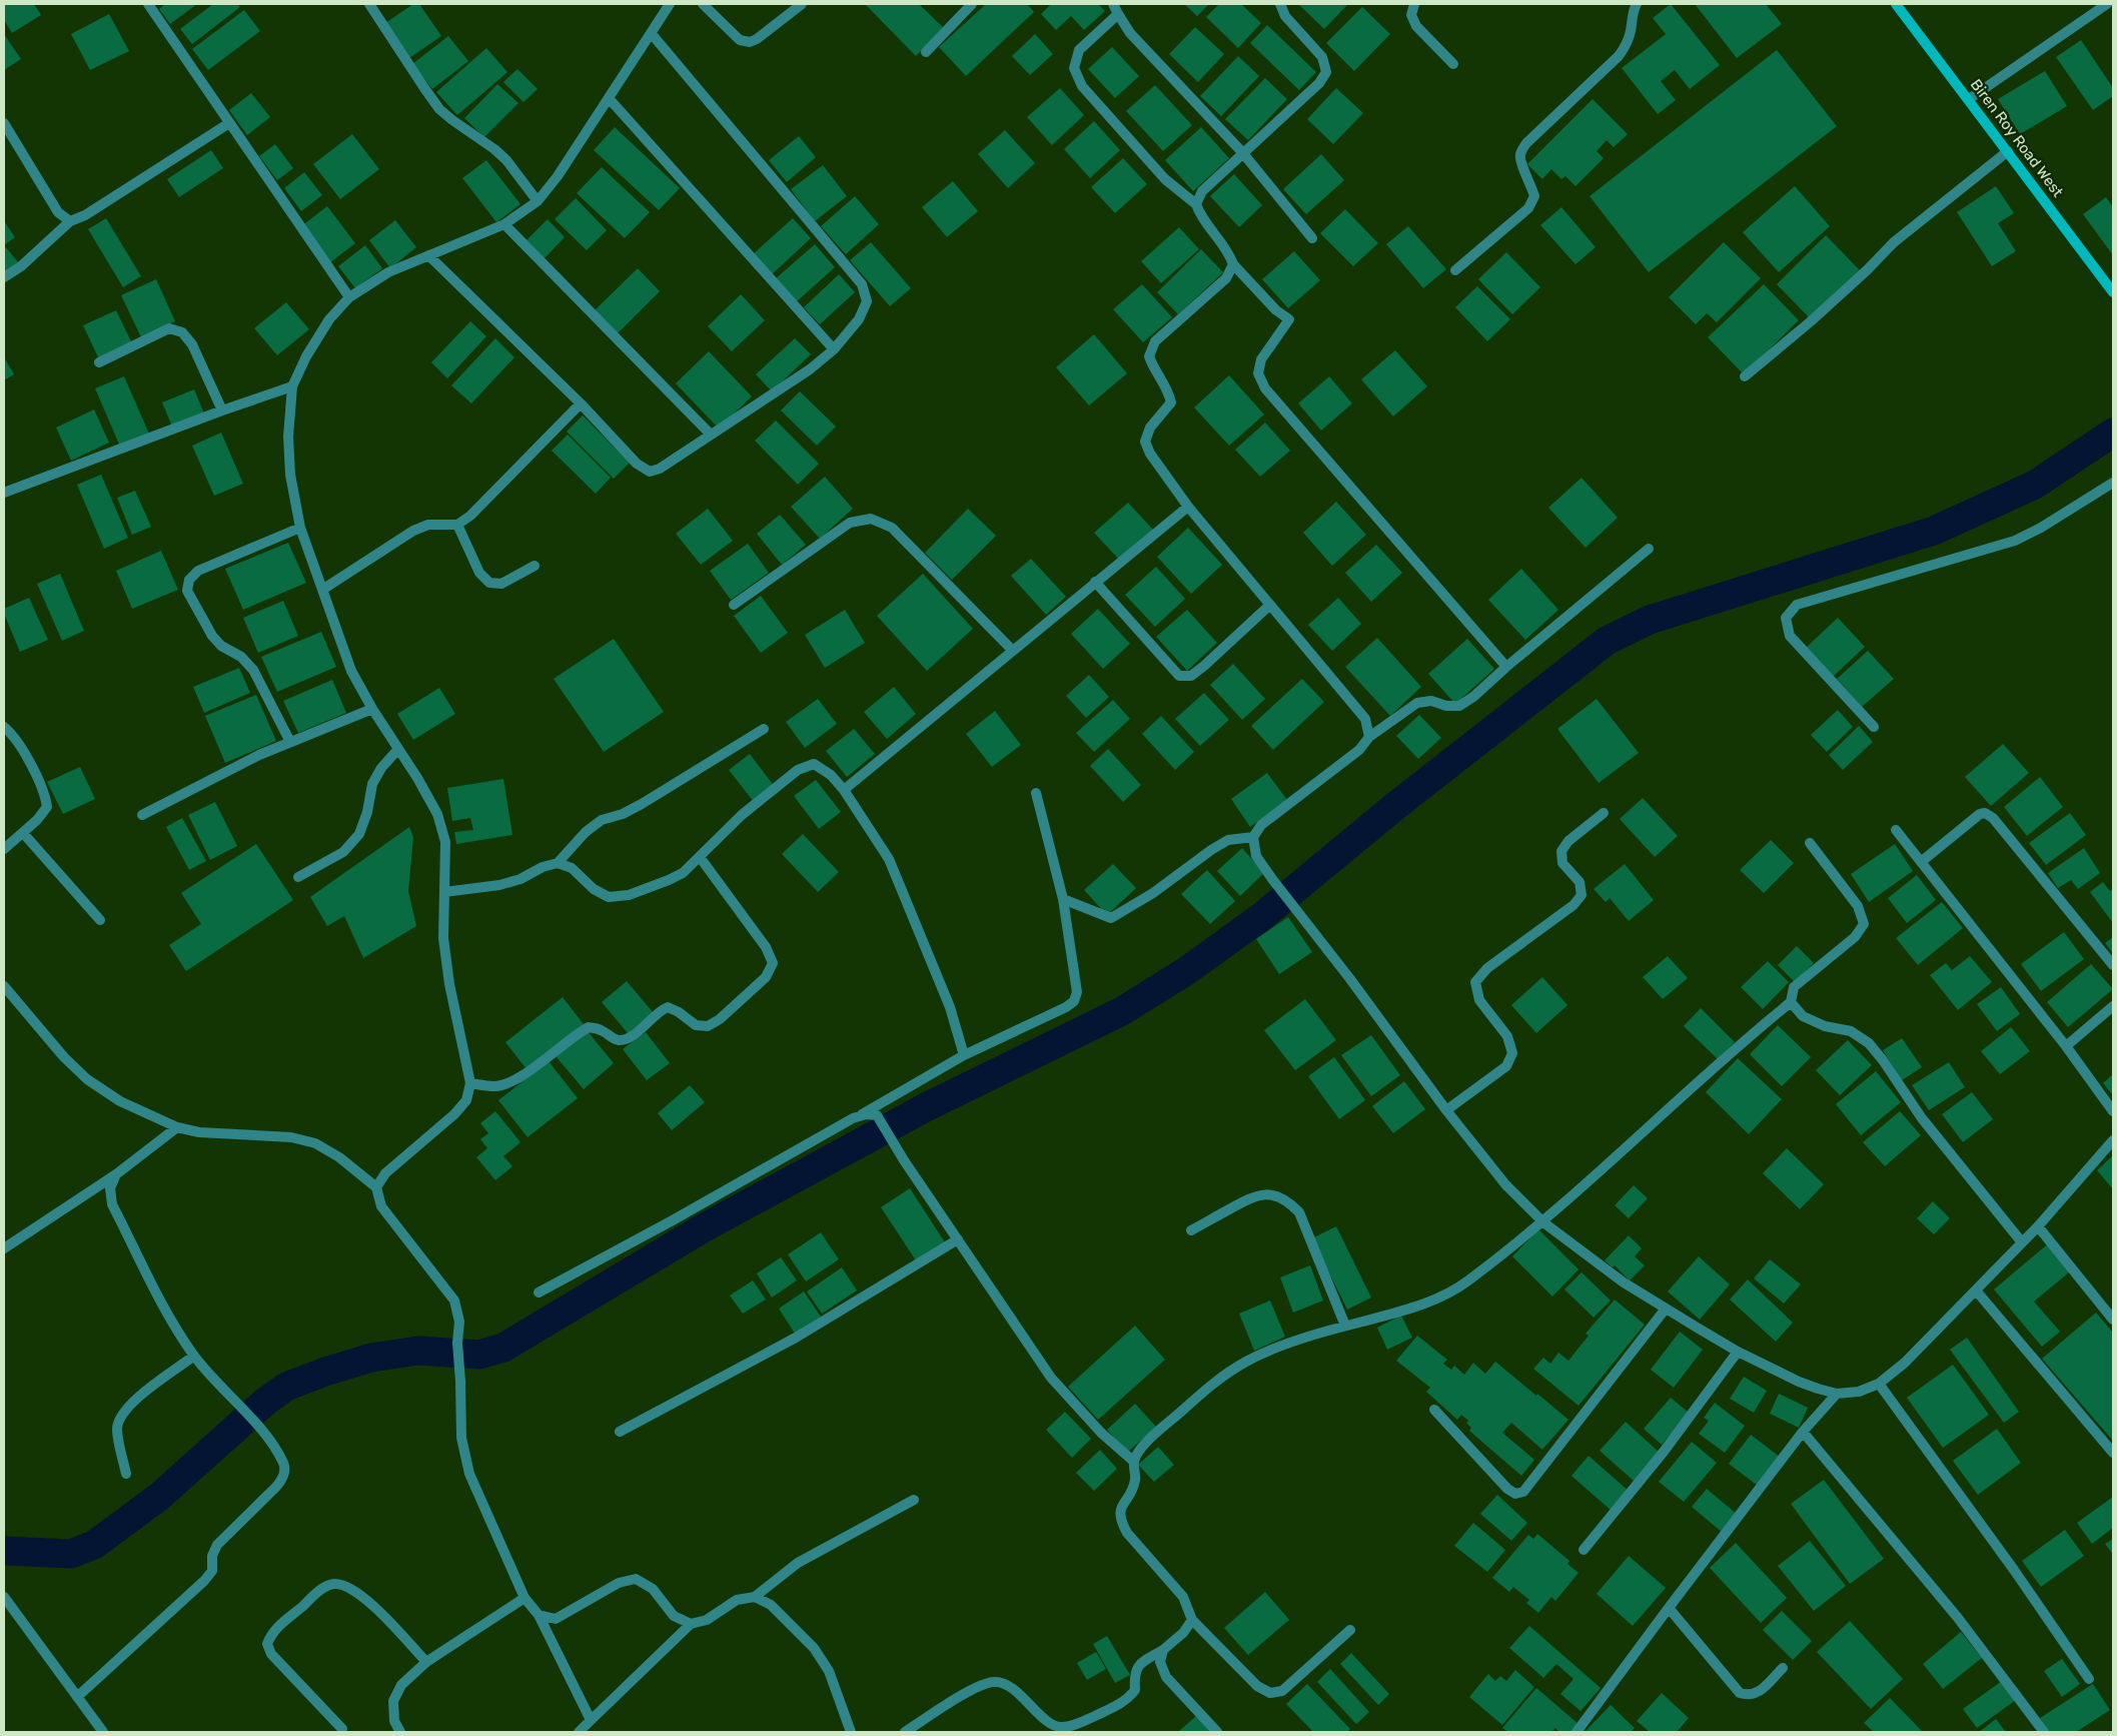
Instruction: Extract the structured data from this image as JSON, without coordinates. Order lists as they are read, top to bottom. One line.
{"streets":{"main road":["Biren Roy Road West"]}}
